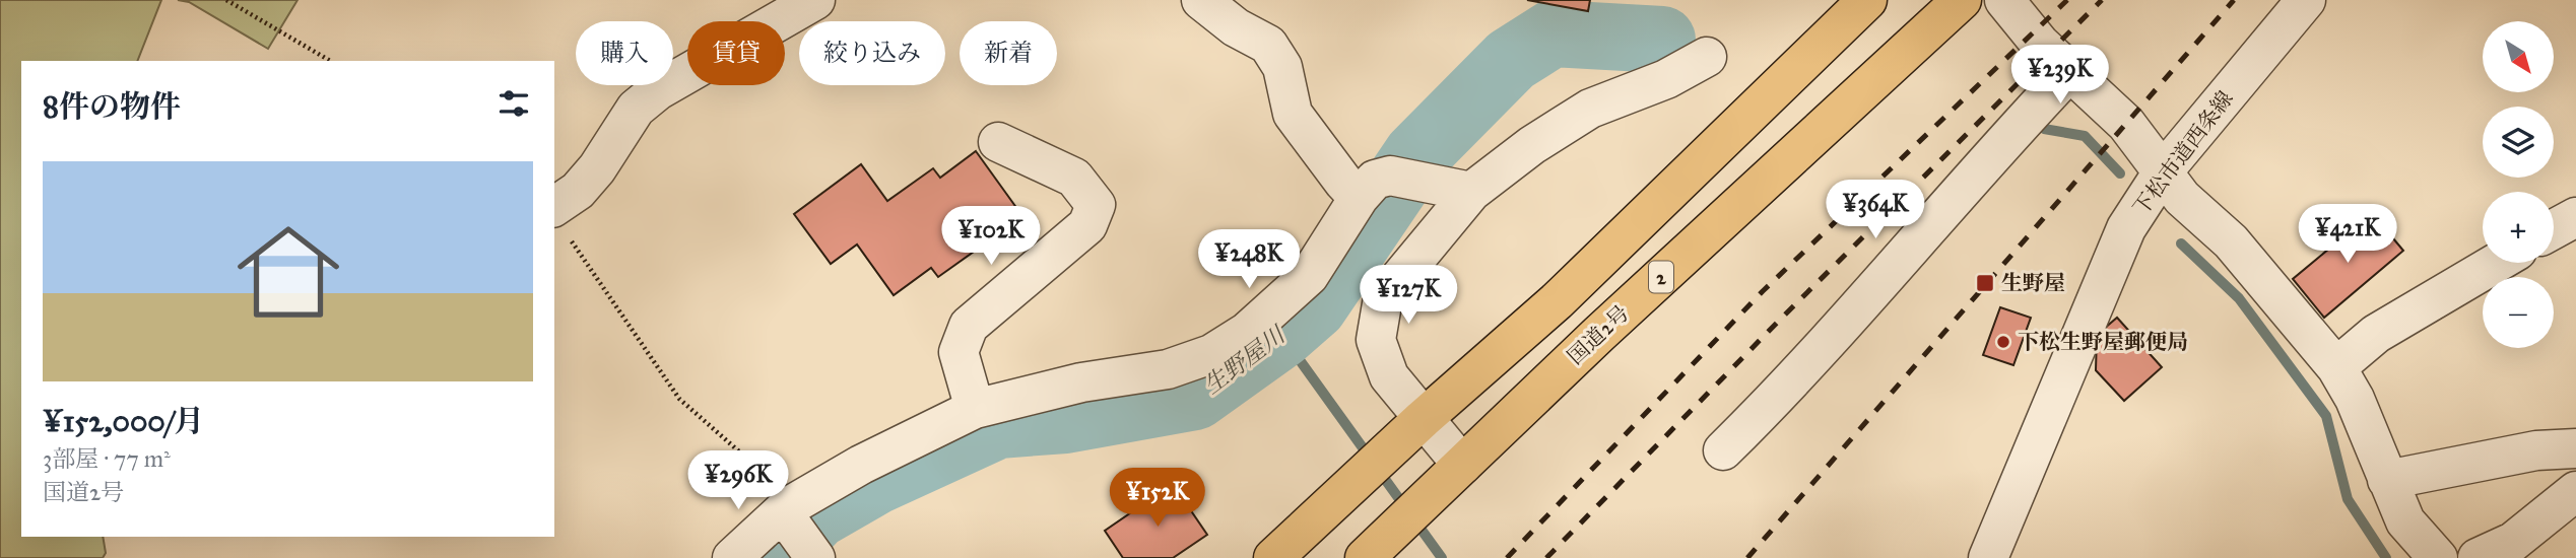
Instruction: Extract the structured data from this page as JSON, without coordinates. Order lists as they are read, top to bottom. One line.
{"streets":{"highway":["2","国道2号"],"street":["下松市道西条線"]},"water":["生野屋川"],"places":{"transit":["生野屋"],"other":["下松生野屋郵便局"]},"north":"bottom right","page":{"map_buttons":["+","−"],"chip":["購入","賃貸","絞り込み","新着"],"price":["¥239K","¥364K","¥421K","¥102K","¥248K","¥127K","¥296K","¥152K"],"heading":"8件の物件","list":[{"name":"¥152,000/月","note":"3部屋 · 77 m² · 国道2号"}]}}
